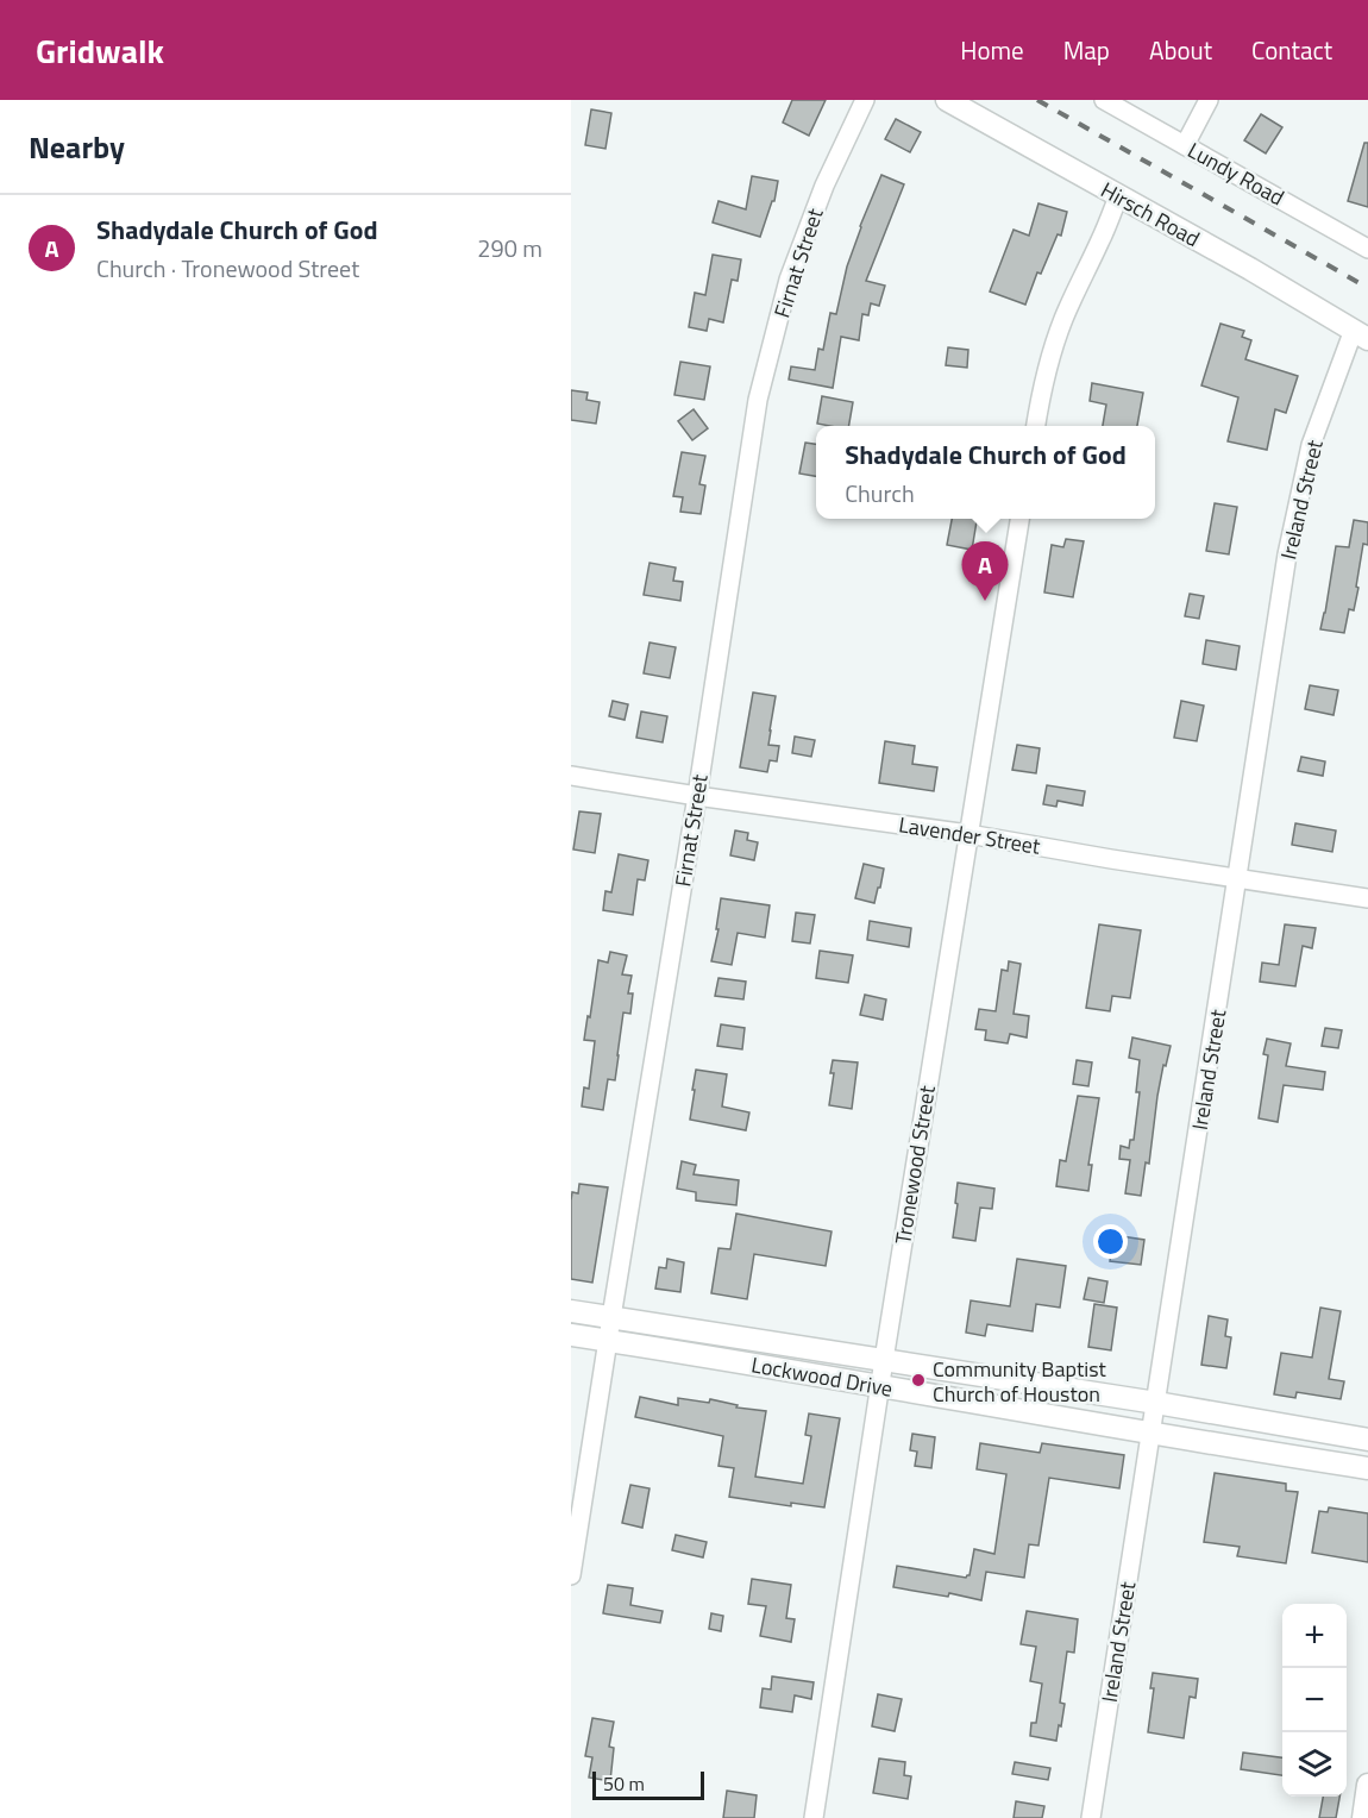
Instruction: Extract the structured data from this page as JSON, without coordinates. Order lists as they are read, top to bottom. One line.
{"streets":{"main road":["Hirsch Road","Lockwood Drive"],"street":["Lundy Road","Firnat Street","Ireland Street","Lavender Street","Tronewood Street"]},"crossings":[["Hirsch Road","Ireland Street"],["Firnat Street","Lavender Street"],["Firnat Street","Lockwood Drive"],["Ireland Street","Lavender Street"],["Ireland Street","Lockwood Drive"],["Lavender Street","Tronewood Street"],["Tronewood Street","Lockwood Drive"]],"places":["Community Baptist Church of Houston"],"scale_bar":"50 m","page":{"header":"Gridwalk","nav":["Home","Map","About","Contact"],"heading":"Nearby","list":[{"mark":"A","name":"Shadydale Church of God","note":"Church · Tronewood Street","value":"290 m"}],"popup":["Shadydale Church of God","Church"],"pins":"A","map_buttons":["+","−"],"scale":"50 m"}}
